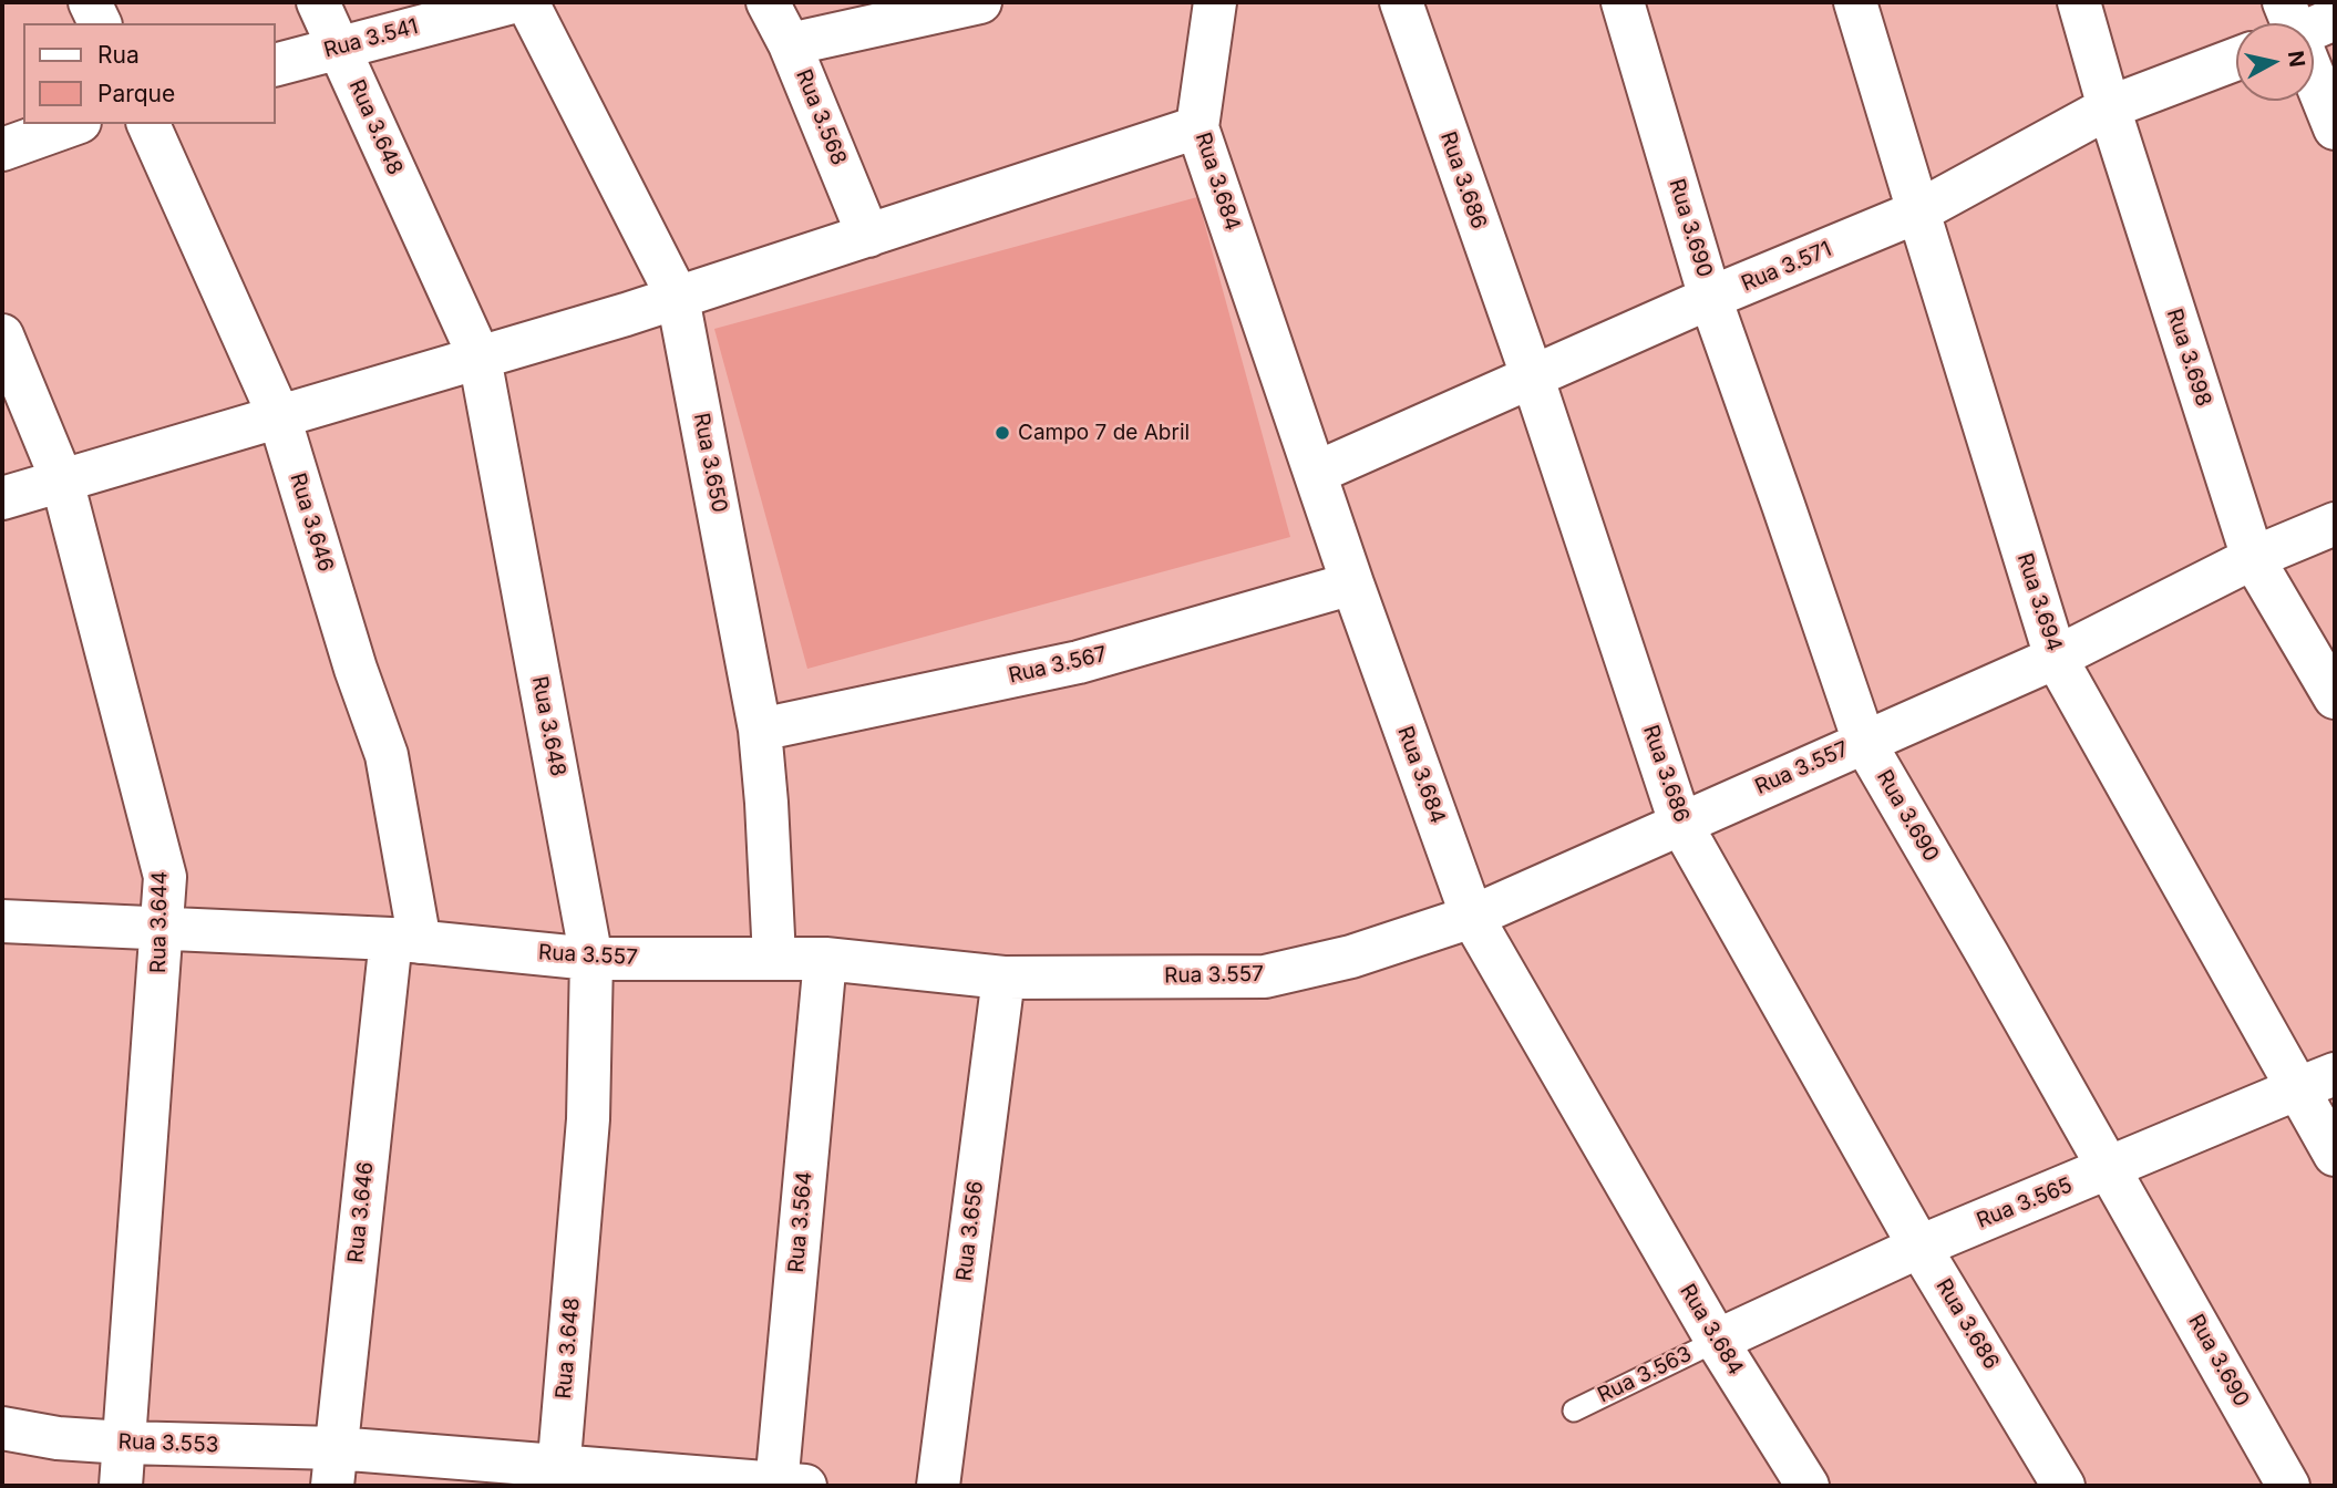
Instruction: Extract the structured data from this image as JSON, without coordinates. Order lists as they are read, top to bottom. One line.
{"streets":{"street":["Rua 3.541","Rua 3.568","Rua 3.648","Rua 3.686","Rua 3.684","Rua 3.690","Rua 3.571","Rua 3.698","Rua 3.650","Rua 3.646","Rua 3.694","Rua 3.567","Rua 3.557","Rua 3.644","Rua 3.565","Rua 3.564","Rua 3.656","Rua 3.553"],"lane":["Rua 3.563"]},"crossings":[["Rua 3.541","Rua 3.648"],["Rua 3.648","Rua 3.557"],["Rua 3.648","Rua 3.553"],["Rua 3.686","Rua 3.571"],["Rua 3.686","Rua 3.557"],["Rua 3.686","Rua 3.565"],["Rua 3.684","Rua 3.571"],["Rua 3.684","Rua 3.567"],["Rua 3.684","Rua 3.557"],["Rua 3.684","Rua 3.565"],["Rua 3.684","Rua 3.563"],["Rua 3.690","Rua 3.571"],["Rua 3.690","Rua 3.557"],["Rua 3.690","Rua 3.565"],["Rua 3.571","Rua 3.698"],["Rua 3.571","Rua 3.694"],["Rua 3.698","Rua 3.557"],["Rua 3.650","Rua 3.567"],["Rua 3.650","Rua 3.557"],["Rua 3.646","Rua 3.557"],["Rua 3.646","Rua 3.553"],["Rua 3.694","Rua 3.557"],["Rua 3.694","Rua 3.565"],["Rua 3.557","Rua 3.644"],["Rua 3.557","Rua 3.564"],["Rua 3.557","Rua 3.656"],["Rua 3.644","Rua 3.553"],["Rua 3.565","Rua 3.563"],["Rua 3.564","Rua 3.553"]],"places":["Campo 7 de Abril"],"legend":["Rua","Parque"],"north":"right"}
